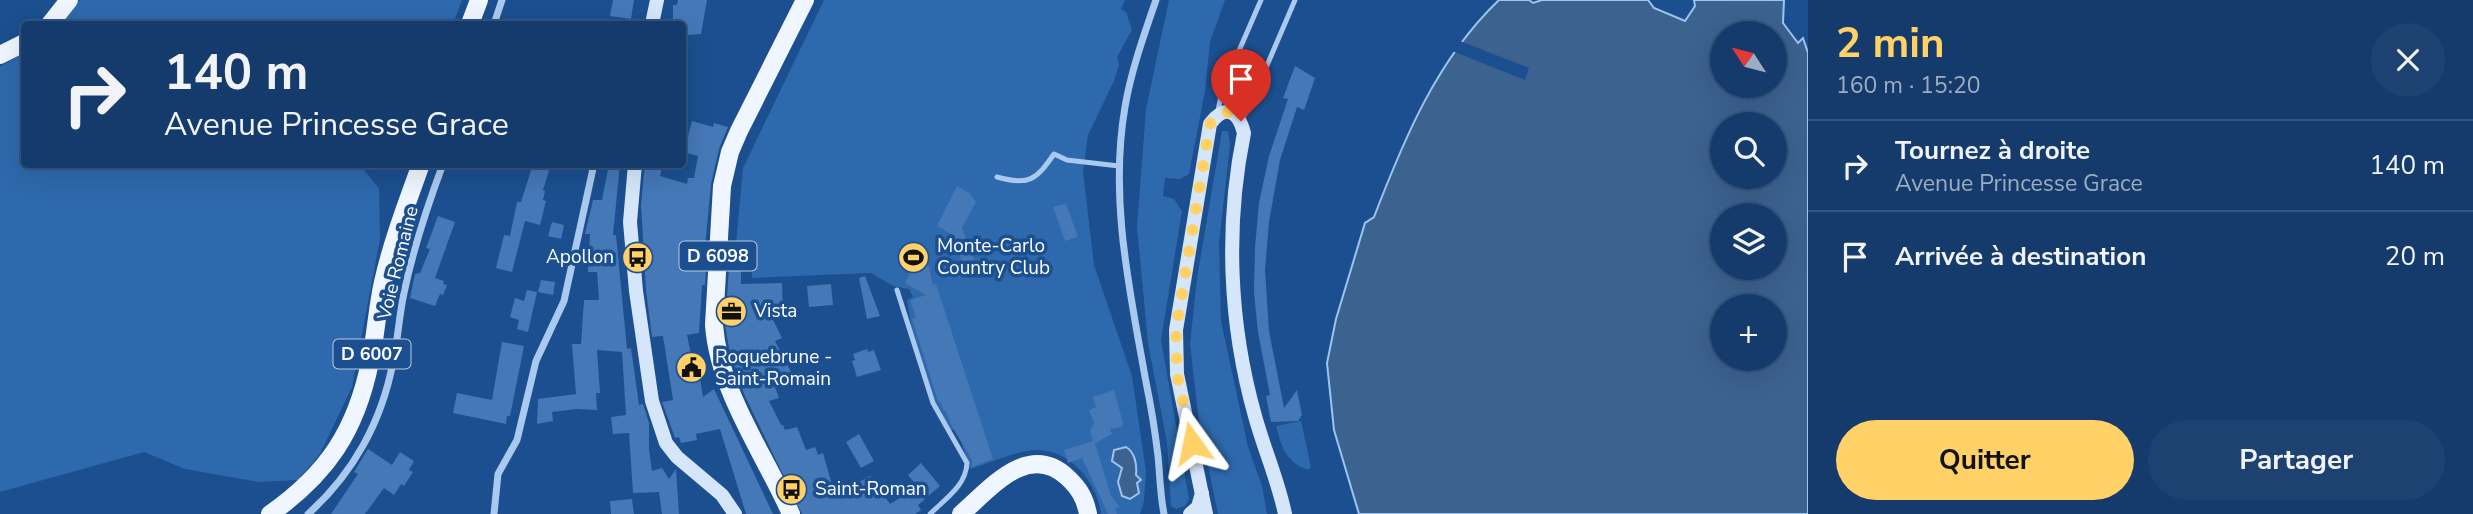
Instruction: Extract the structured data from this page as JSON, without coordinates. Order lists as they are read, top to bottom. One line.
{"streets":{"main road":["D 6098","D 6007"],"street":["Voie Romaine"]},"places":{"bus stop":["Apollon","Saint-Roman"],"sports":["Monte-Carlo Country Club"],"office":["Vista"],"public building":["Roquebrune - Saint-Romain"]},"north":"top left","page":{"heading":["2 min","160 m · 15:20"],"map_buttons":"+","turn":["140 m","Avenue Princesse Grace"],"list":[{"name":"Tournez à droite","note":"Avenue Princesse Grace","value":"140 m"},{"name":"Arrivée à destination","value":"20 m"}],"buttons":["Quitter","Partager"]}}
